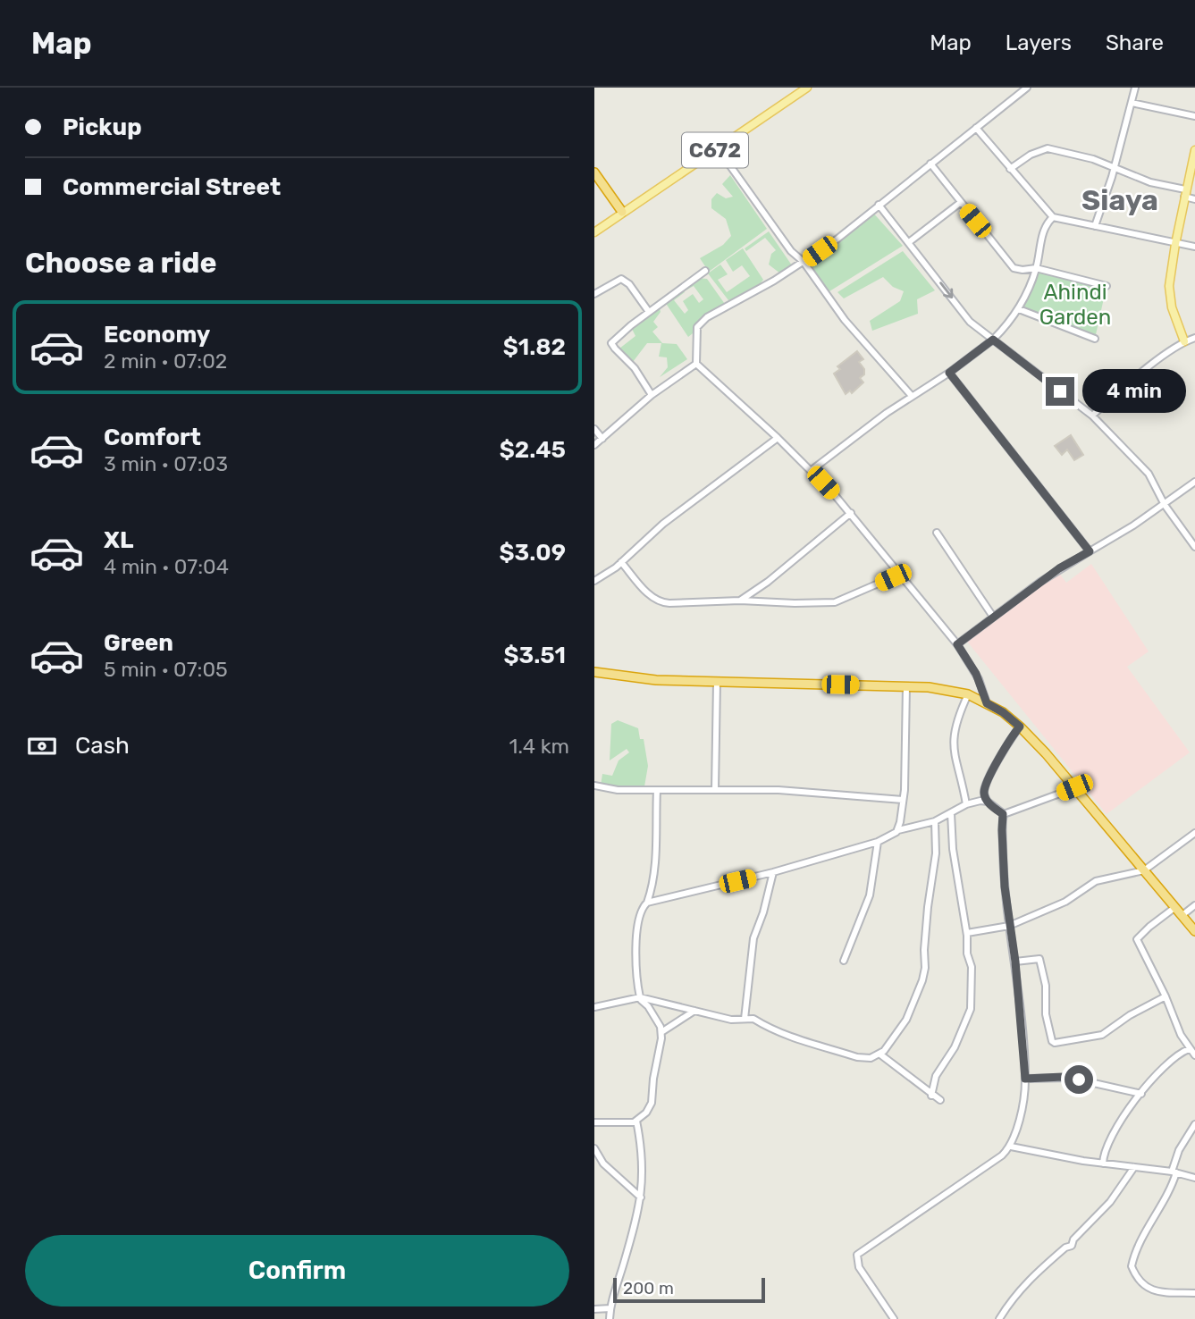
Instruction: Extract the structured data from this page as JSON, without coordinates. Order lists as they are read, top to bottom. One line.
{"streets":{"main road":["C672"]},"districts":["Siaya"],"parks":["Ahindi Garden"],"scale_bar":"200 m","page":{"header":"Map","nav":["Map","Layers","Share"],"banner":["Pickup","Commercial Street"],"heading":"Choose a ride","list":[{"name":"Economy","note":"2 min · 07:02","value":"$1.82"},{"name":"Comfort","note":"3 min · 07:03","value":"$2.45"},{"name":"XL","note":"4 min · 07:04","value":"$3.09"},{"name":"Green","note":"5 min · 07:05","value":"$3.51"}],"bubble":"4 min","pay":["Cash","1.4 km"],"buttons":"Confirm","scale":"200 m"}}
